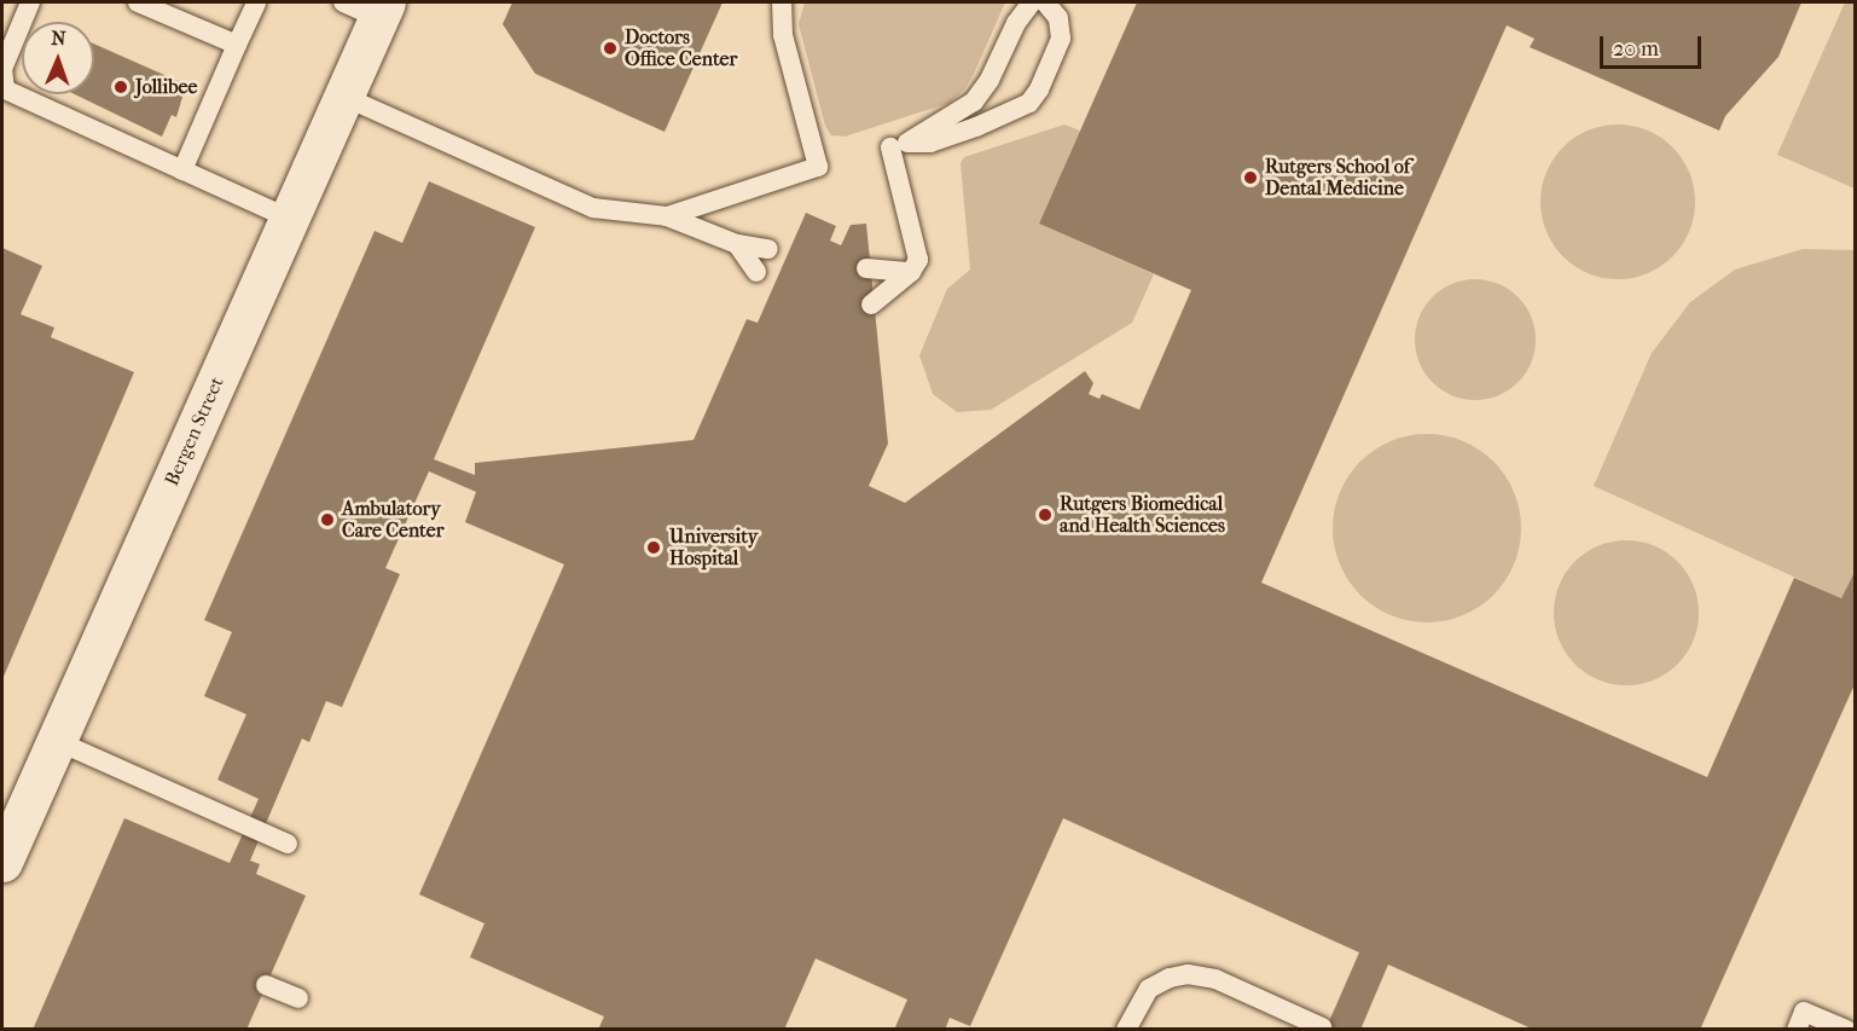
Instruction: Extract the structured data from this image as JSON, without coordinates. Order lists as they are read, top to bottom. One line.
{"streets":{"main road":["Bergen Street"]},"places":["Doctors Office Center","Jollibee","Rutgers School of Dental Medicine","Rutgers Biomedical and Health Sciences","Ambulatory Care Center","University Hospital"],"scale_bar":"20 m","north":"top"}
